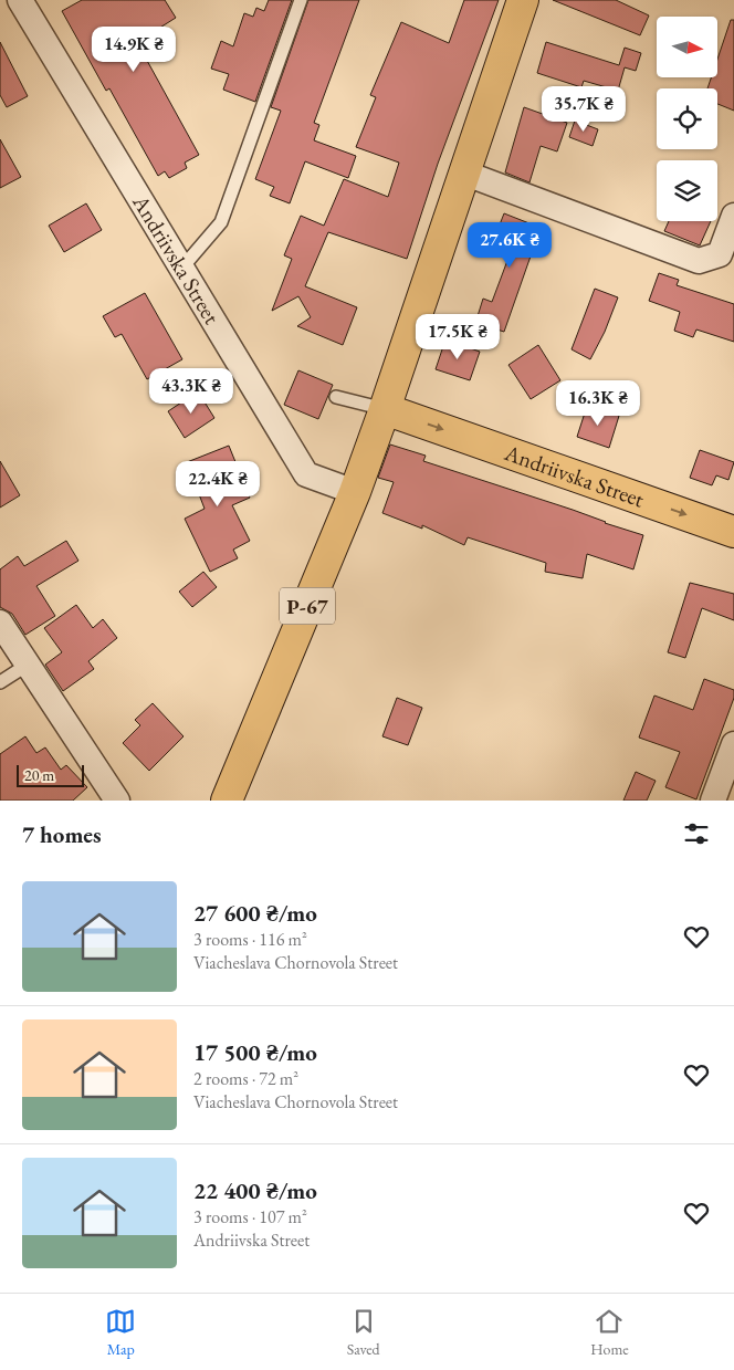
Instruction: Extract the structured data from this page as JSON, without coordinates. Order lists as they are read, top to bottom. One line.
{"streets":{"main road":["Andriivska Street","Р-67"]},"crossings":[["Andriivska Street","Р-67"]],"one_way":["Andriivska Street"],"scale_bar":"20 m","north":"right","page":{"price":["14.9K ₴","35.7K ₴","27.6K ₴","17.5K ₴","43.3K ₴","16.3K ₴","22.4K ₴"],"scale":"20 m","heading":"7 homes","list":[{"name":"27 600 ₴/mo","note":"3 rooms · 116 m² · Viacheslava Chornovola Street"},{"name":"17 500 ₴/mo","note":"2 rooms · 72 m² · Viacheslava Chornovola Street"},{"name":"22 400 ₴/mo","note":"3 rooms · 107 m² · Andriivska Street"}],"tabs":["Map","Saved","Home"]}}
